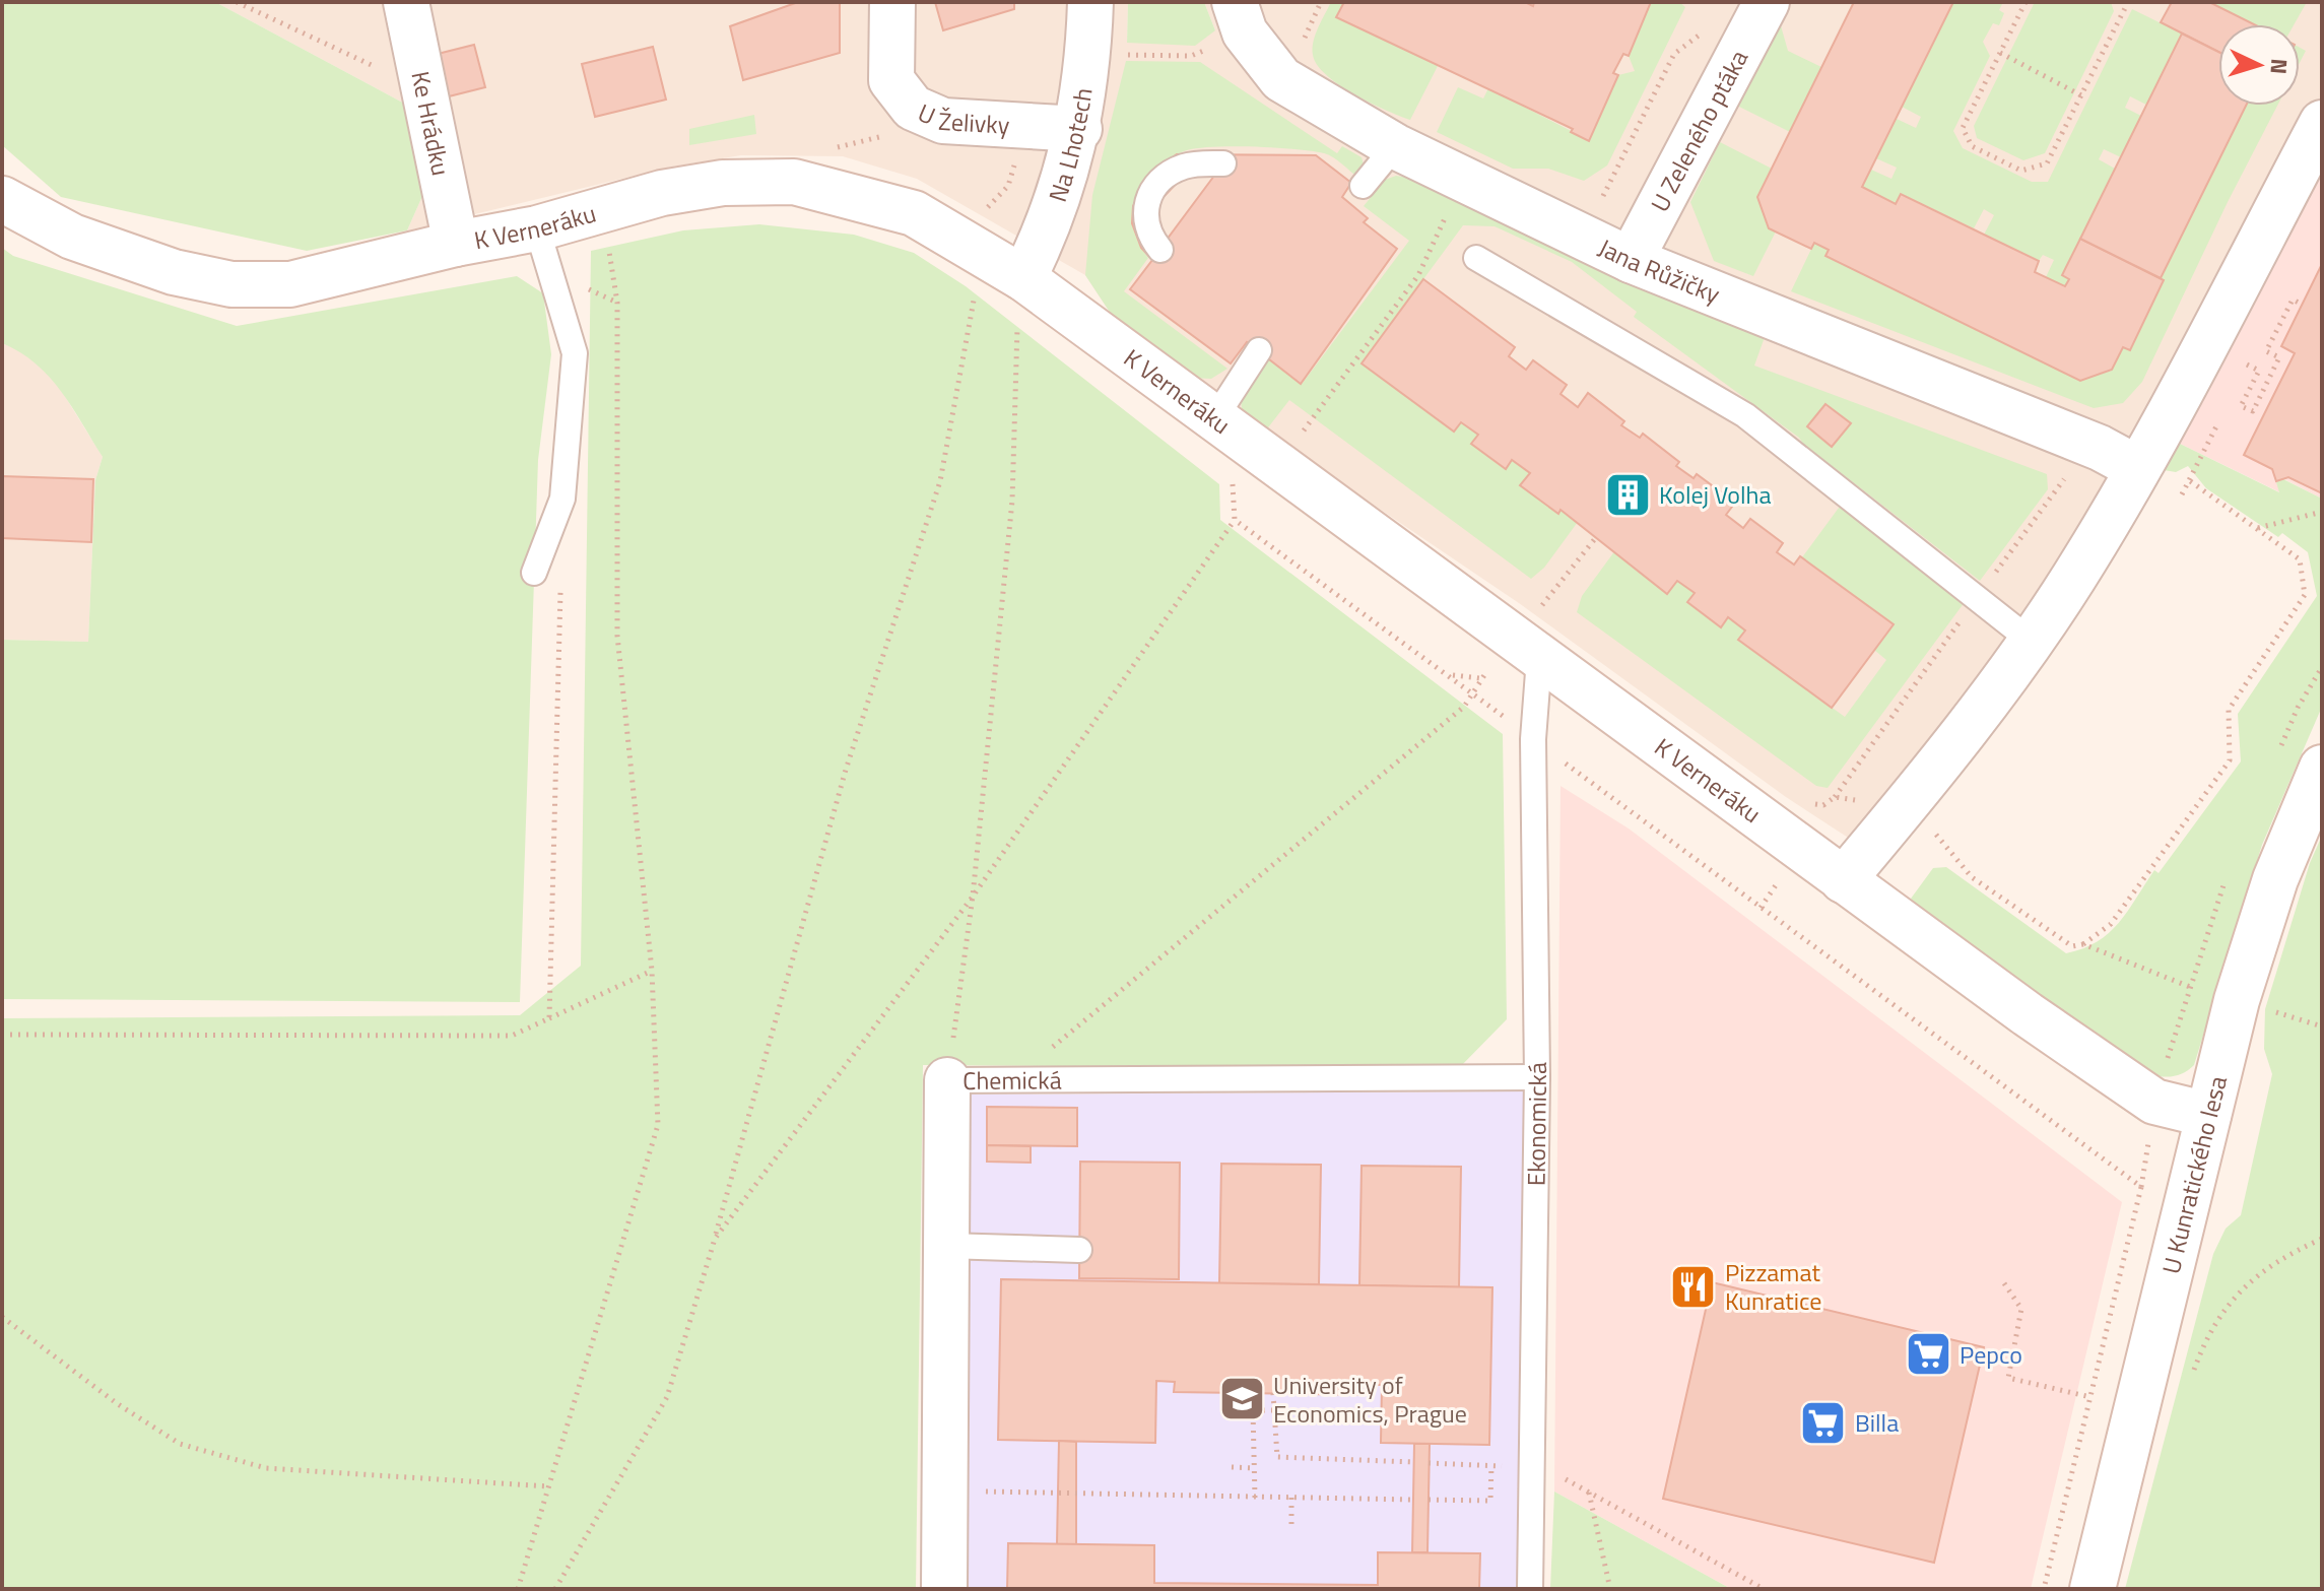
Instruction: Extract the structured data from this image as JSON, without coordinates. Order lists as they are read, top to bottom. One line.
{"streets":{"street":["U Želivky","Ke Hrádku","U Zeleného ptáka","Na Lhotech","K Verneráku","Jana Růžičky","Chemická","U Kunratického lesa"],"lane":["Ekonomická"]},"crossings":[["U Želivky","Na Lhotech"],["Ke Hrádku","K Verneráku"],["U Zeleného ptáka","Jana Růžičky"],["Na Lhotech","K Verneráku"],["K Verneráku","Ekonomická"],["K Verneráku","U Kunratického lesa"],["Chemická","Ekonomická"]],"places":{"building":["Kolej Volha"],"restaurant":["Pizzamat Kunratice"],"supermarket":["Pepco","Billa"],"school or university":["University of Economics, Prague"]},"north":"right"}
